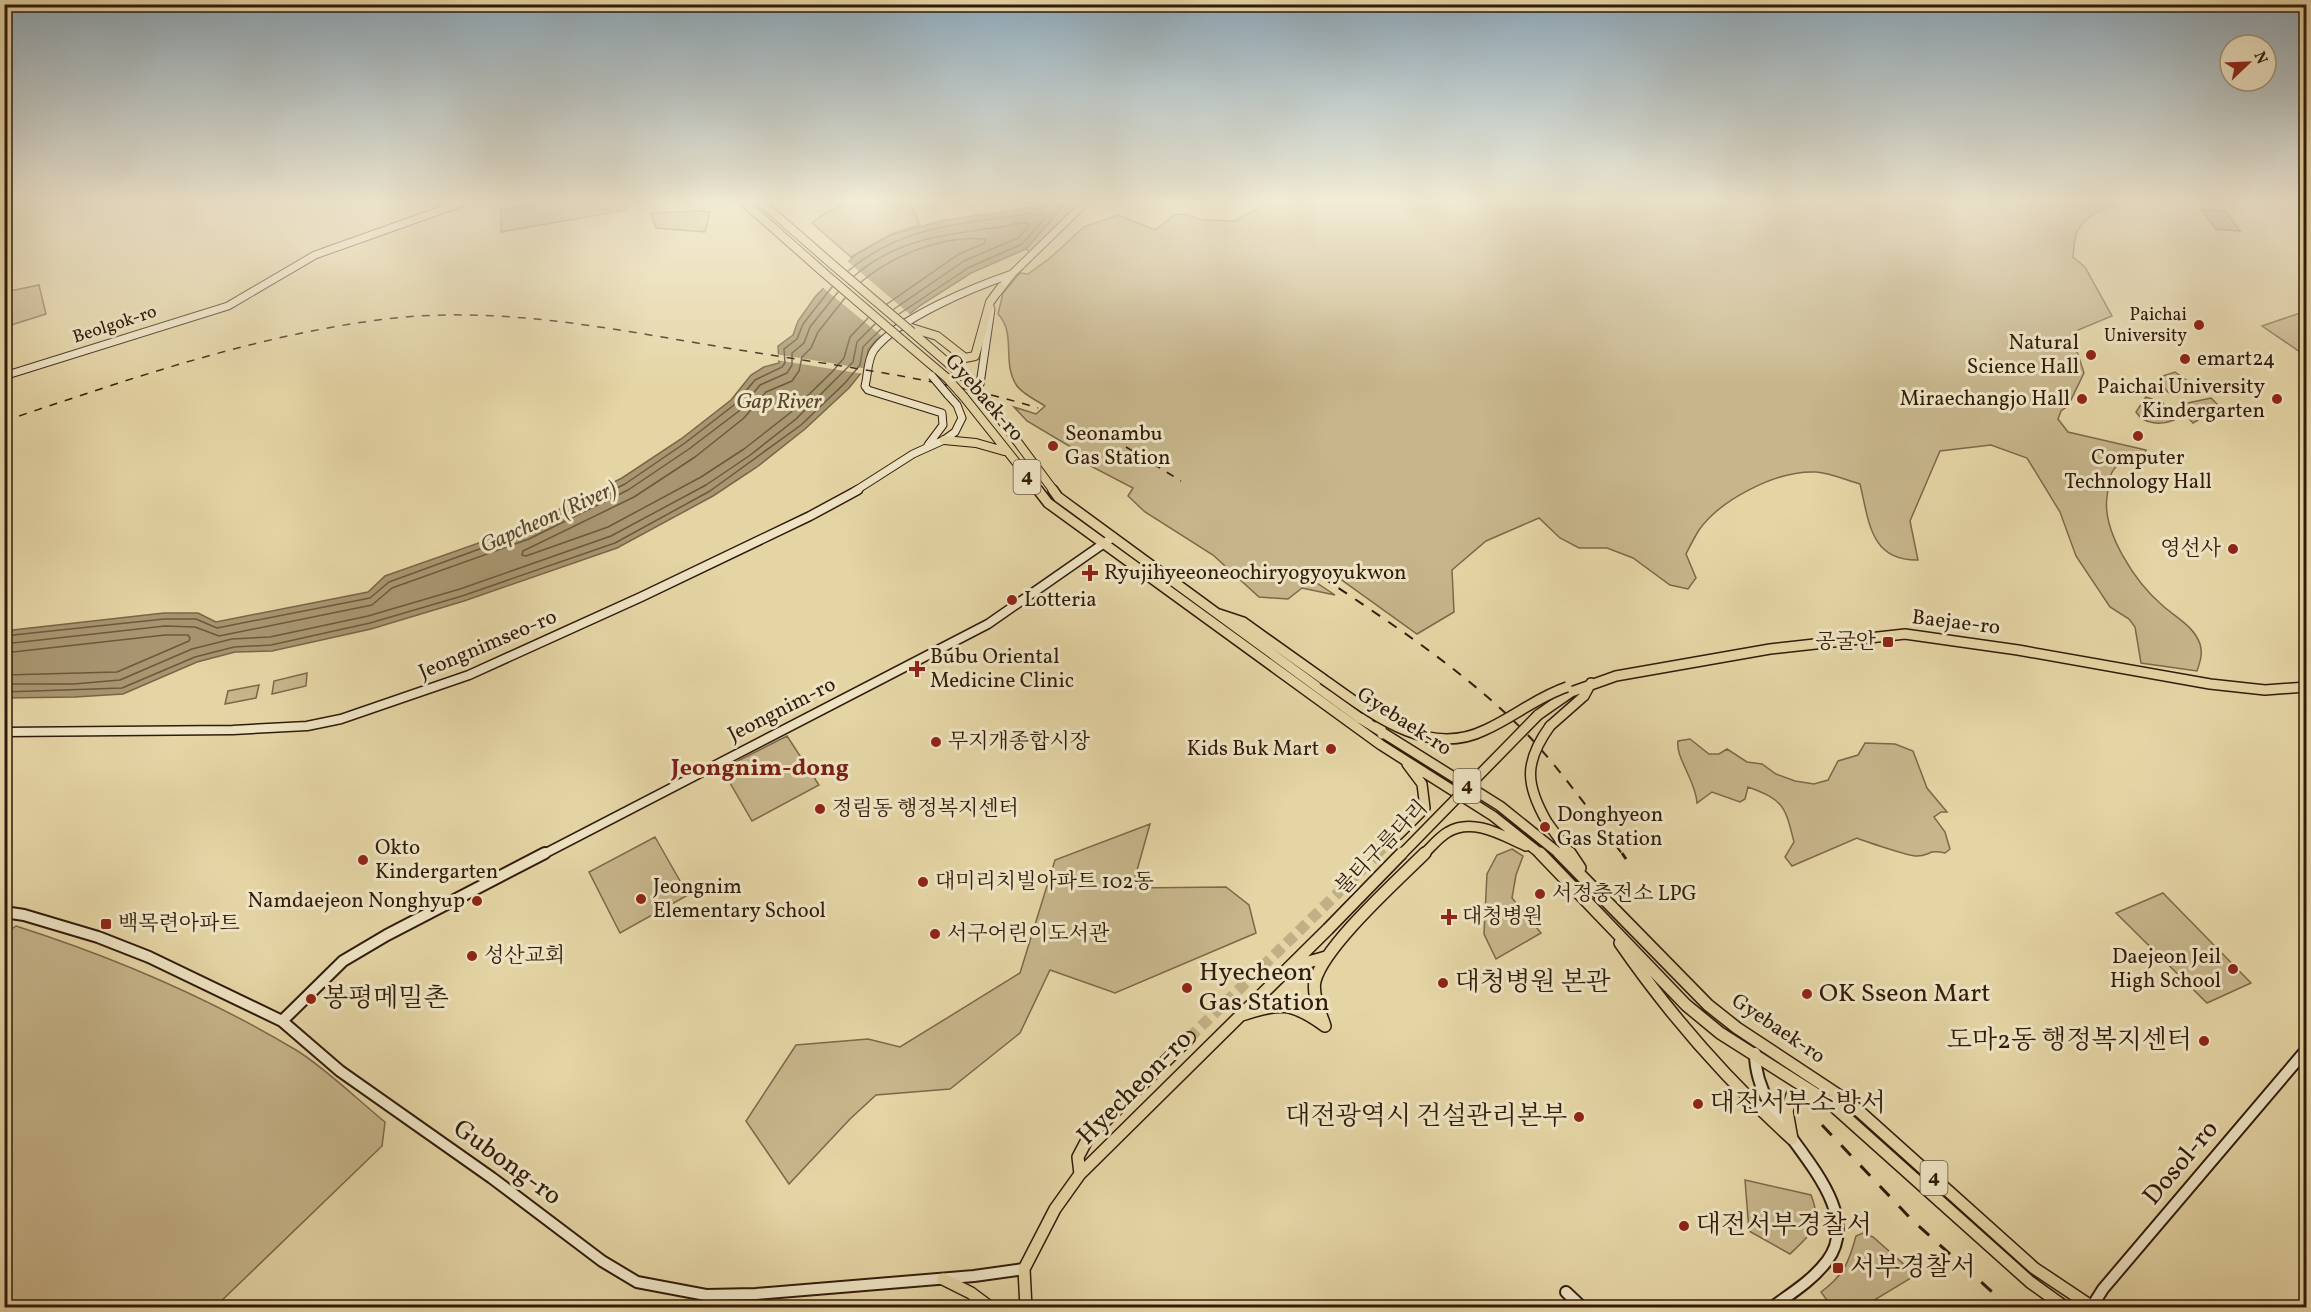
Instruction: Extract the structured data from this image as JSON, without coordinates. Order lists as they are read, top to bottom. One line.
{"streets":{"main road":["Gyebaek-ro","4","Baejae-ro","Jeongnimseo-ro","불티구름다리","Hyecheon-ro"],"street":["Beolgok-ro","Jeongnim-ro","Gubong-ro","Dosol-ro"]},"crossings":[["Gyebaek-ro","Jeongnim-ro"],["Gyebaek-ro","Dosol-ro"],["Baejae-ro","불티구름다리"],["Jeongnim-ro","Gubong-ro"],["불티구름다리","Hyecheon-ro"],["Hyecheon-ro","Gubong-ro"]],"districts":["Jeongnim-dong"],"water":["Gap River","Gapcheon (River)"],"places":{"other":["Paichai University","Natural Science Hall","emart24","Miraechangjo Hall","Paichai University Kindergarten","Computer Technology Hall","Seonambu Gas Station","영선사","Lotteria","무지개종합시장","Kids Buk Mart","정림동 행정복지센터","Donghyeon Gas Station","Okto Kindergarten","대미리치빌아파트 102동","서정충전소 LPG","Jeongnim Elementary School","Namdaejeon Nonghyup","서구어린이도서관","성산교회","Daejeon Jeil High School","대청병원 본관","Hyecheon Gas Station","OK Sseon Mart","봉평메밀촌","도마2동 행정복지센터","대전서부소방서","대전광역시 건설관리본부","대전서부경찰서"],"health":["Ryujihyeeoneochiryogyoyukwon","Bubu Oriental Medicine Clinic","대청병원"],"transit":["공굴안","백목련아파트","서부경찰서"]},"north":"top right"}
